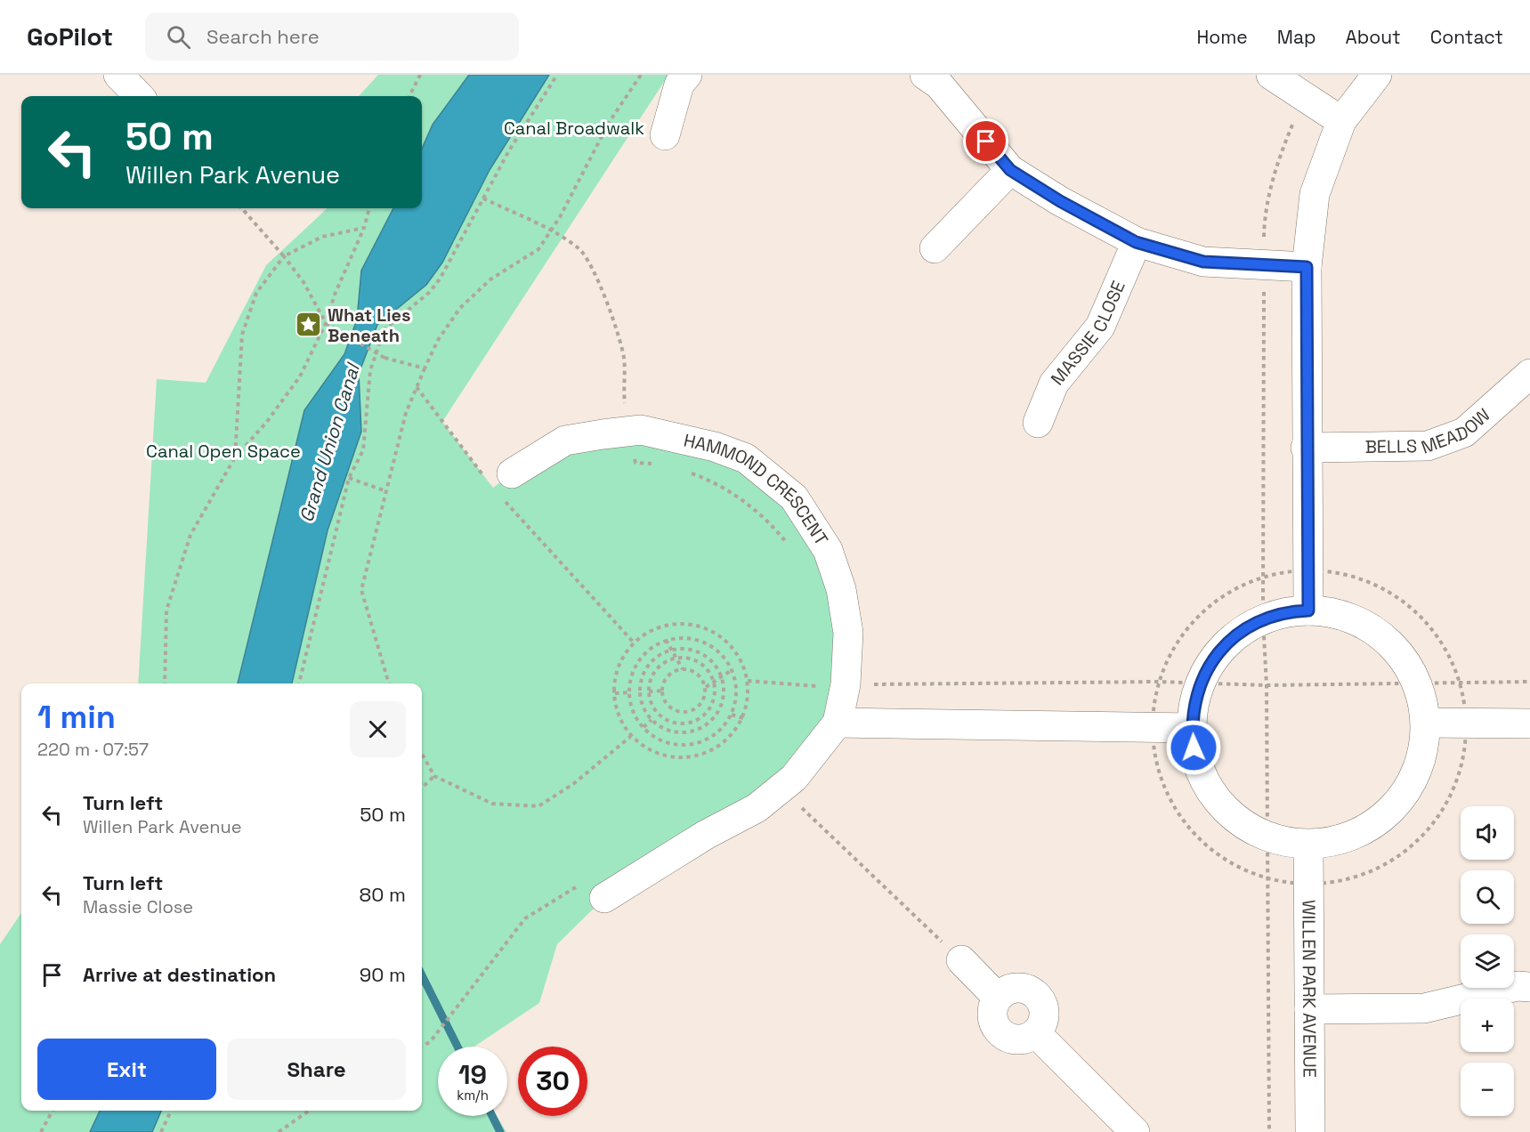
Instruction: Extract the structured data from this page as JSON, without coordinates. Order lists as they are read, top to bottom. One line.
{"streets":{"street":["MASSIE CLOSE","BELLS MEADOW","HAMMOND CRESCENT","WILLEN PARK AVENUE"]},"water":["Grand Union Canal"],"parks":["Canal Broadwalk","Canal Open Space"],"places":{"place":["What Lies Beneath"]},"page":{"header":"GoPilot","search":"Search here","nav":["Home","Map","About","Contact"],"turn":["50 m","Willen Park Avenue"],"heading":["1 min","220 m · 07:57"],"list":[{"name":"Turn left","note":"Willen Park Avenue","value":"50 m"},{"name":"Turn left","note":"Massie Close","value":"80 m"},{"name":"Arrive at destination","value":"90 m"}],"map_buttons":["+","−"],"buttons":["Exit","Share"],"speed":"19 km/h","limit":"30"}}
